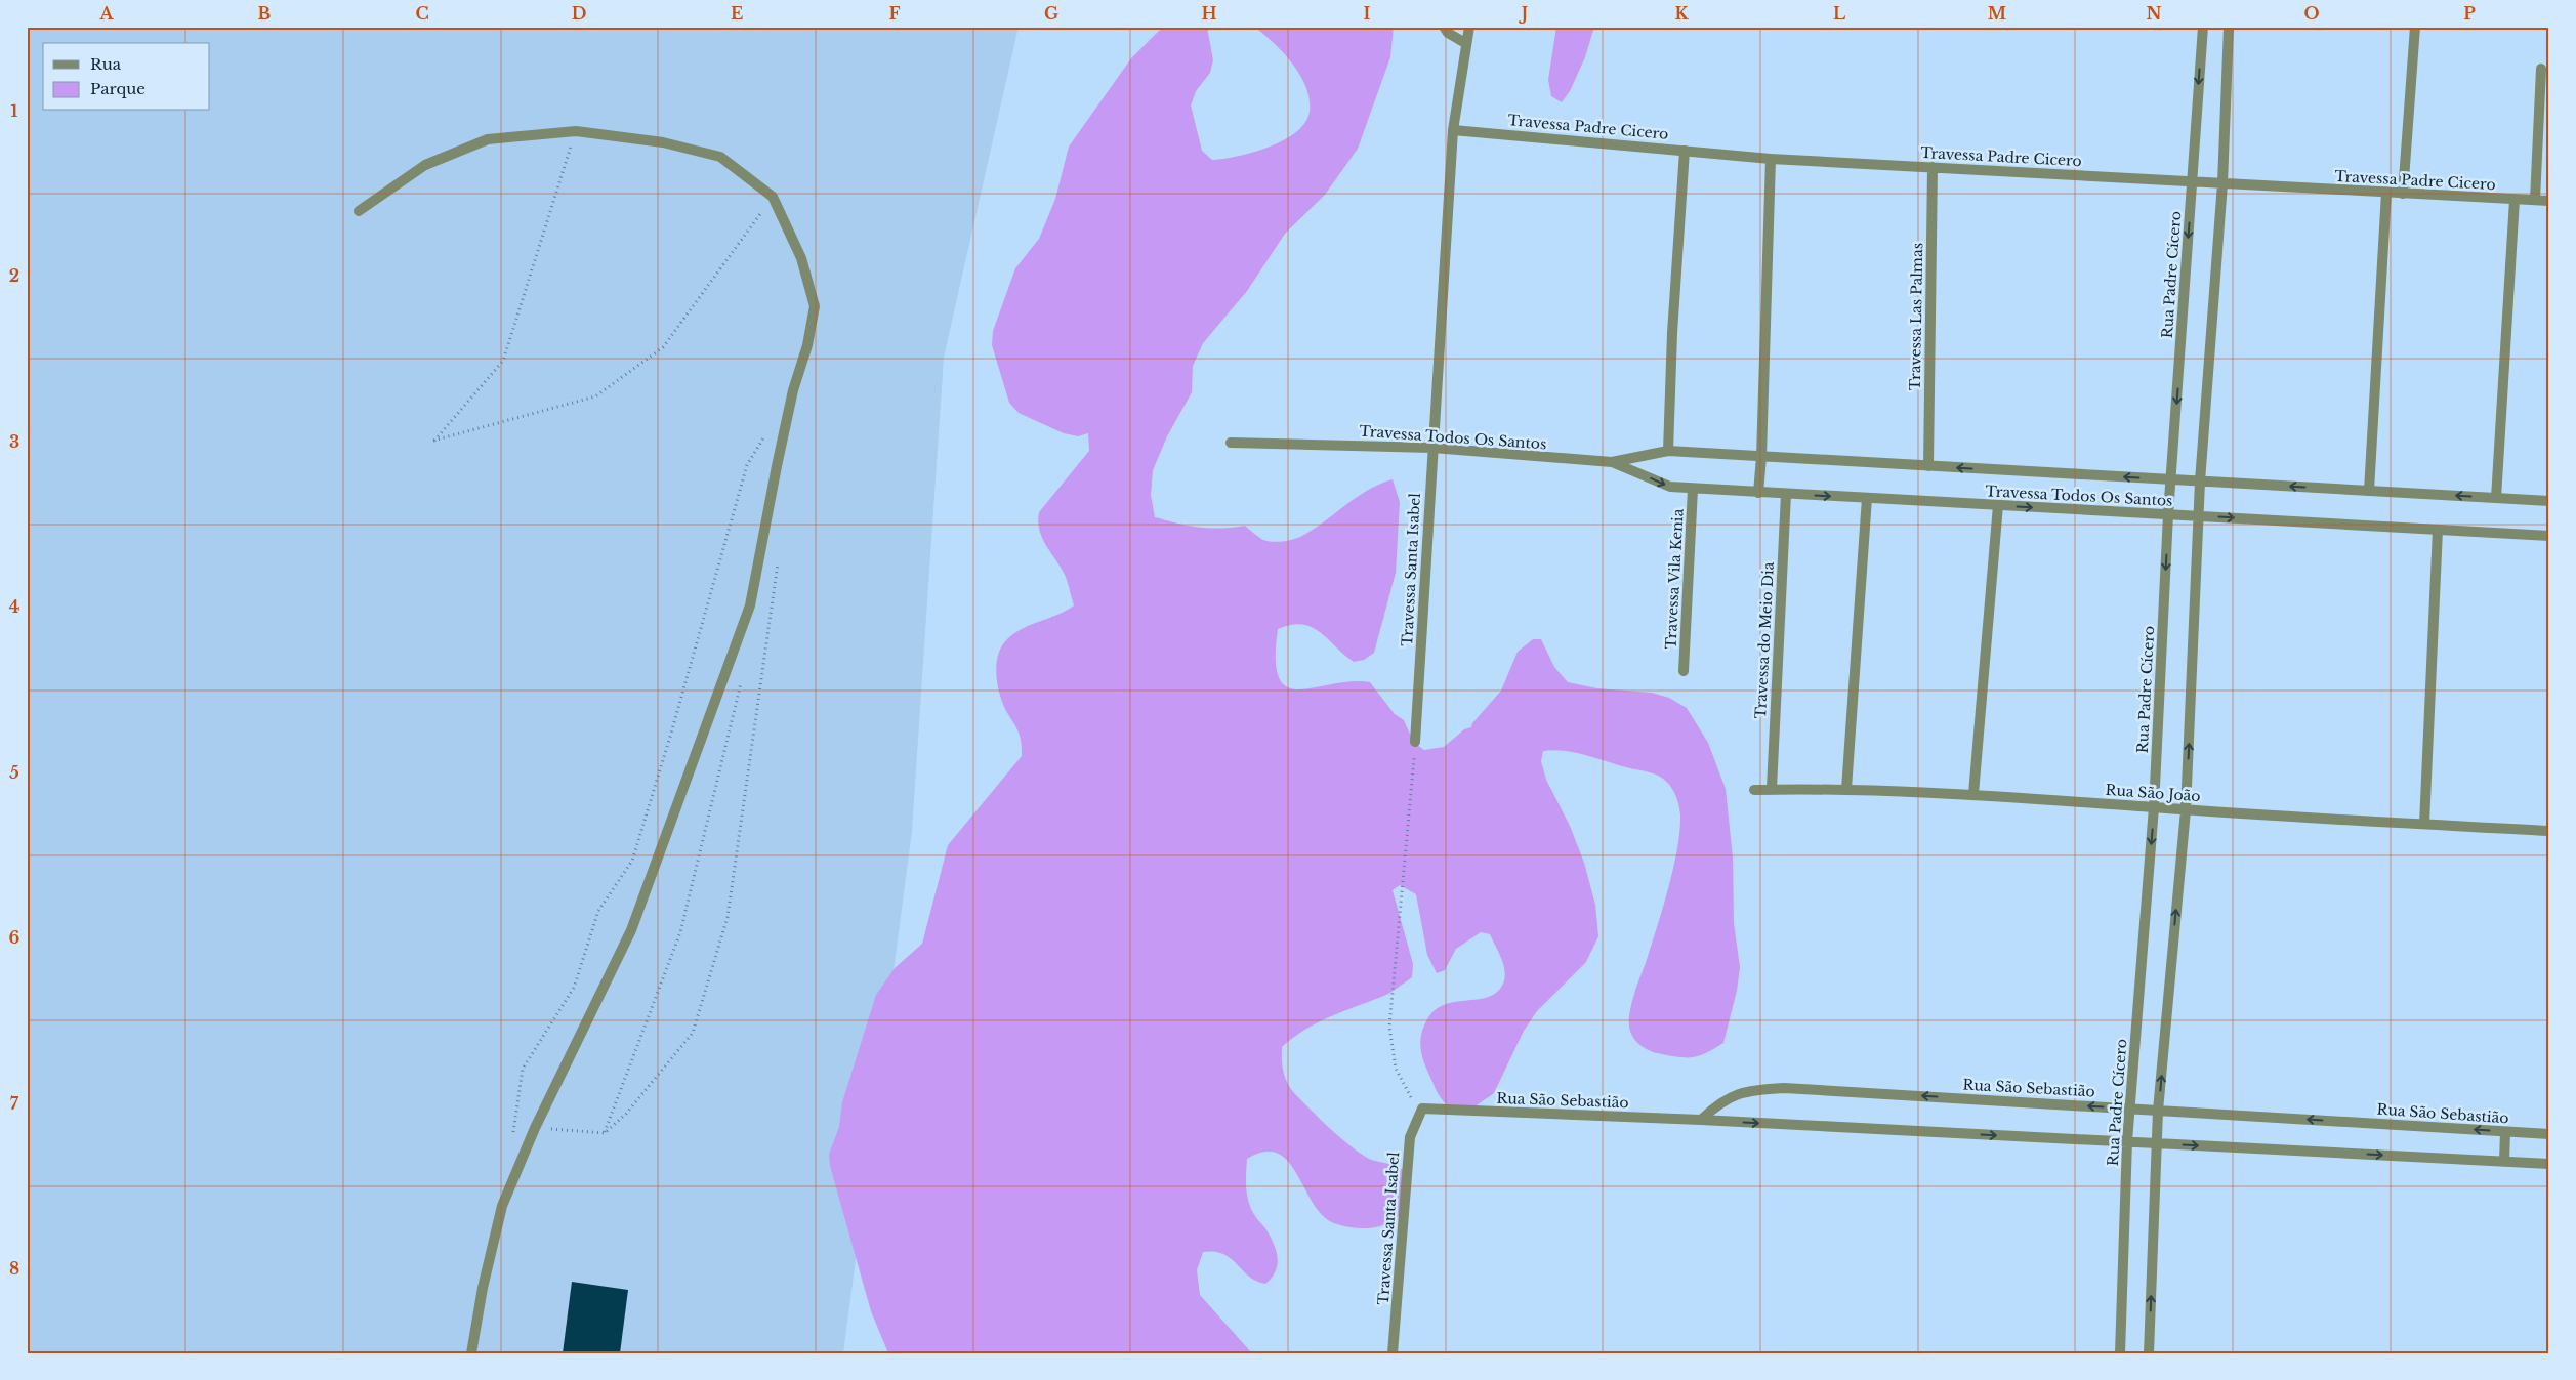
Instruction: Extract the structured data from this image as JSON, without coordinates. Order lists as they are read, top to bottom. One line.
{"streets":{"street":["Travessa Padre Cicero","Rua Padre Cícero","Travessa Las Palmas","Travessa Todos Os Santos","Travessa Santa Isabel","Travessa Vila Kenia","Travessa do Meio Dia","Rua São João","Rua São Sebastião"]},"crossings":[["Travessa Padre Cicero","Rua Padre Cícero"],["Travessa Padre Cicero","Travessa Las Palmas"],["Travessa Padre Cicero","Travessa Santa Isabel"],["Rua Padre Cícero","Travessa Todos Os Santos"],["Rua Padre Cícero","Rua São João"],["Rua Padre Cícero","Rua São Sebastião"],["Travessa Las Palmas","Travessa Todos Os Santos"],["Travessa Todos Os Santos","Travessa Santa Isabel"],["Travessa Todos Os Santos","Travessa Vila Kenia"],["Travessa Todos Os Santos","Travessa do Meio Dia"],["Travessa Santa Isabel","Rua São Sebastião"],["Travessa do Meio Dia","Rua São João"]],"legend":["Rua","Parque"],"grid":{"columns":["A","B","C","D","E","F","G","H","I","J","K","L","M","N","O","P"],"rows":["1","2","3","4","5","6","7","8"]}}
